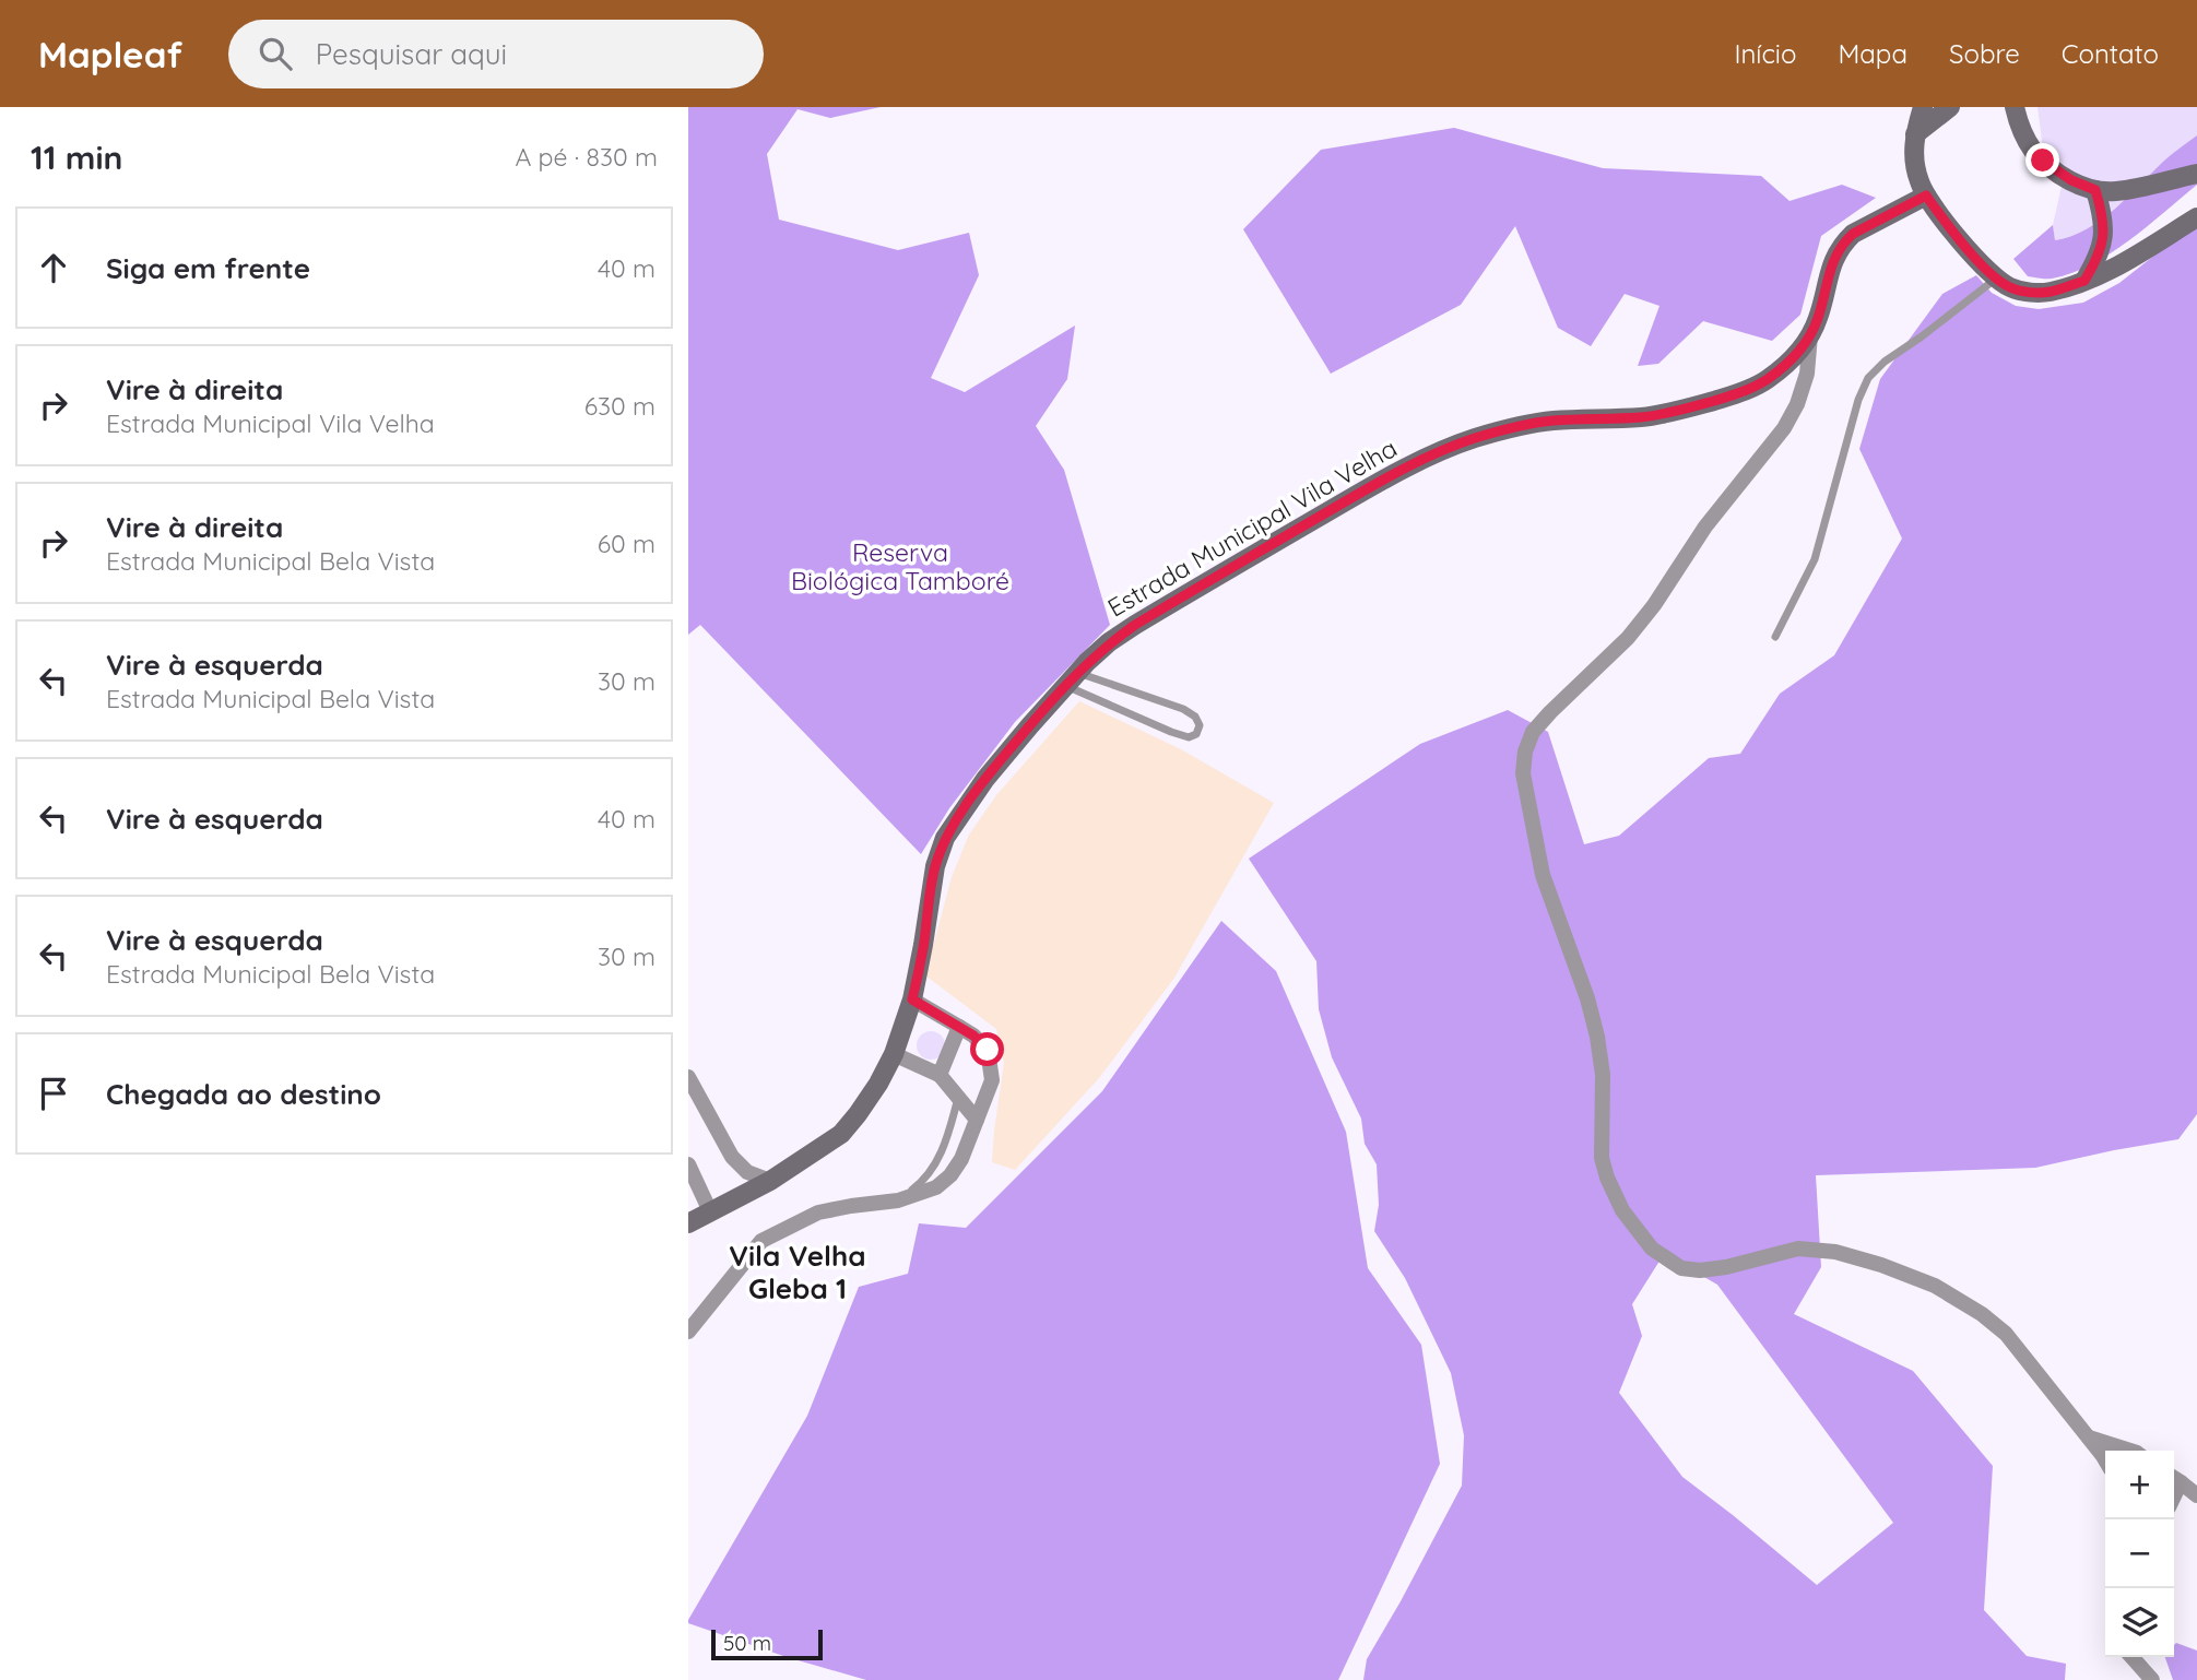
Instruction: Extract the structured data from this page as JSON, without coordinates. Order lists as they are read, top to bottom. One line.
{"streets":{"main road":["Estrada Municipal Vila Velha"]},"districts":["Vila Velha Gleba 1"],"parks":["Reserva Biológica Tamboré"],"scale_bar":"50 m","page":{"header":"Mapleaf","search":"Pesquisar aqui","nav":["Início","Mapa","Sobre","Contato"],"heading":["11 min","A pé · 830 m"],"list":[["Siga em frente","40 m"],["Vire à direita","Estrada Municipal Vila Velha","630 m"],["Vire à direita","Estrada Municipal Bela Vista","60 m"],["Vire à esquerda","Estrada Municipal Bela Vista","30 m"],["Vire à esquerda","40 m"],["Vire à esquerda","Estrada Municipal Bela Vista","30 m"],"Chegada ao destino"],"map_buttons":["+","−"],"scale":"50 m"}}
